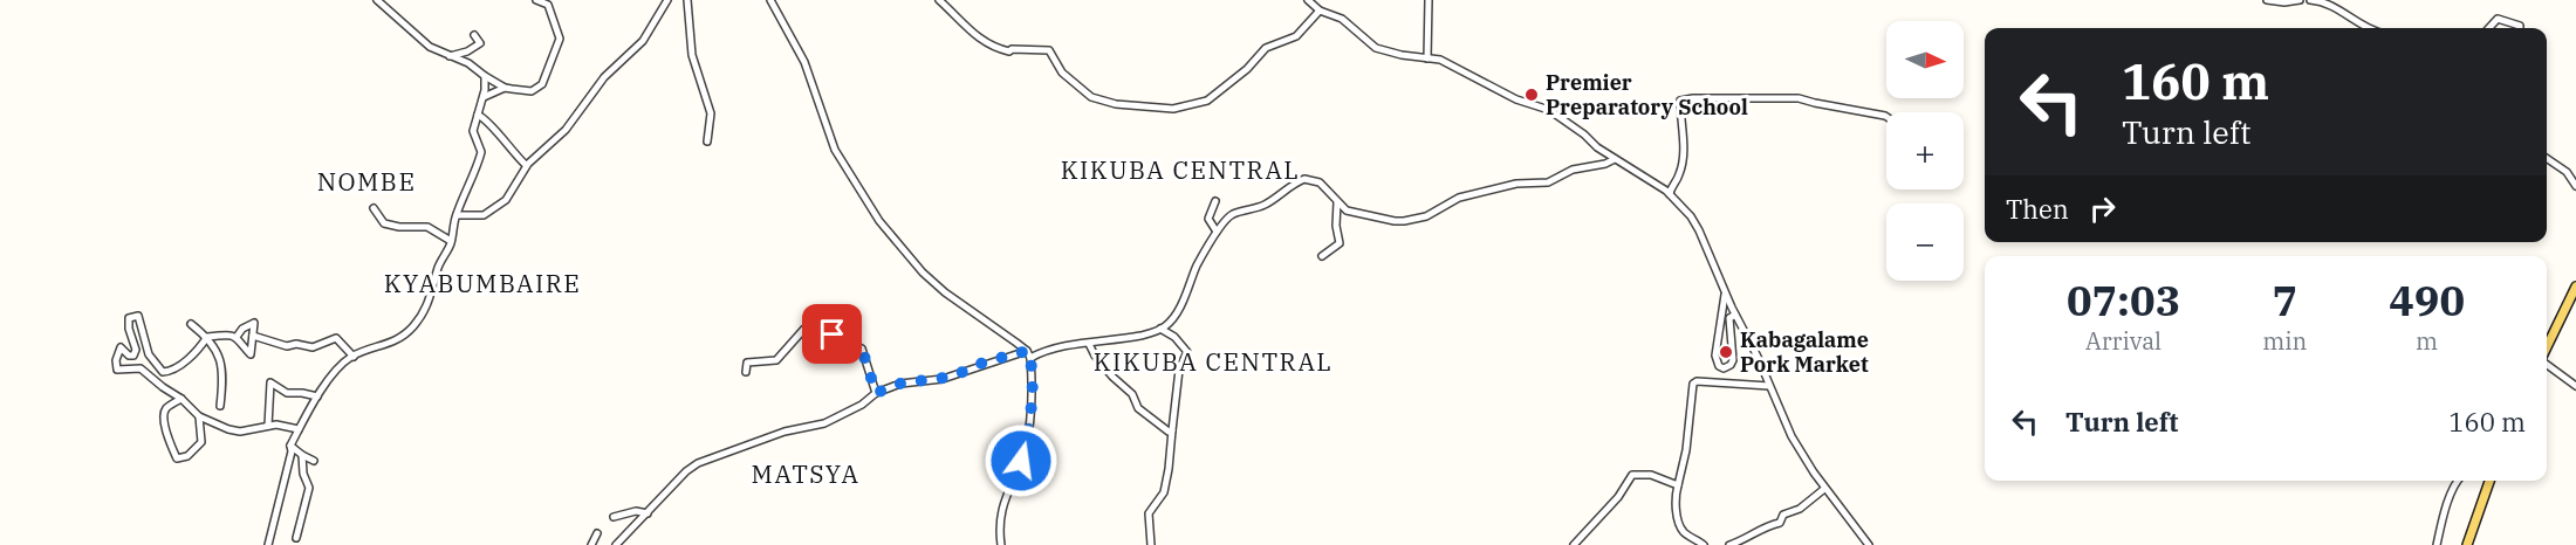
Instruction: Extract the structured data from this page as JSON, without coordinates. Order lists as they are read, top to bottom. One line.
{"districts":["KIKUBA CENTRAL","NOMBE","KYABUMBAIRE","KIKUBA CENTRAL","MATSYA"],"places":["Premier Preparatory School","Kabagalame Pork Market"],"north":"right","page":{"map_buttons":["+","−"],"turn":["160 m","Turn left"],"then":"Then","eta":["07:03","Arrival","7","min","490","m"],"list":[{"name":"Turn left","value":"160 m"}]}}
